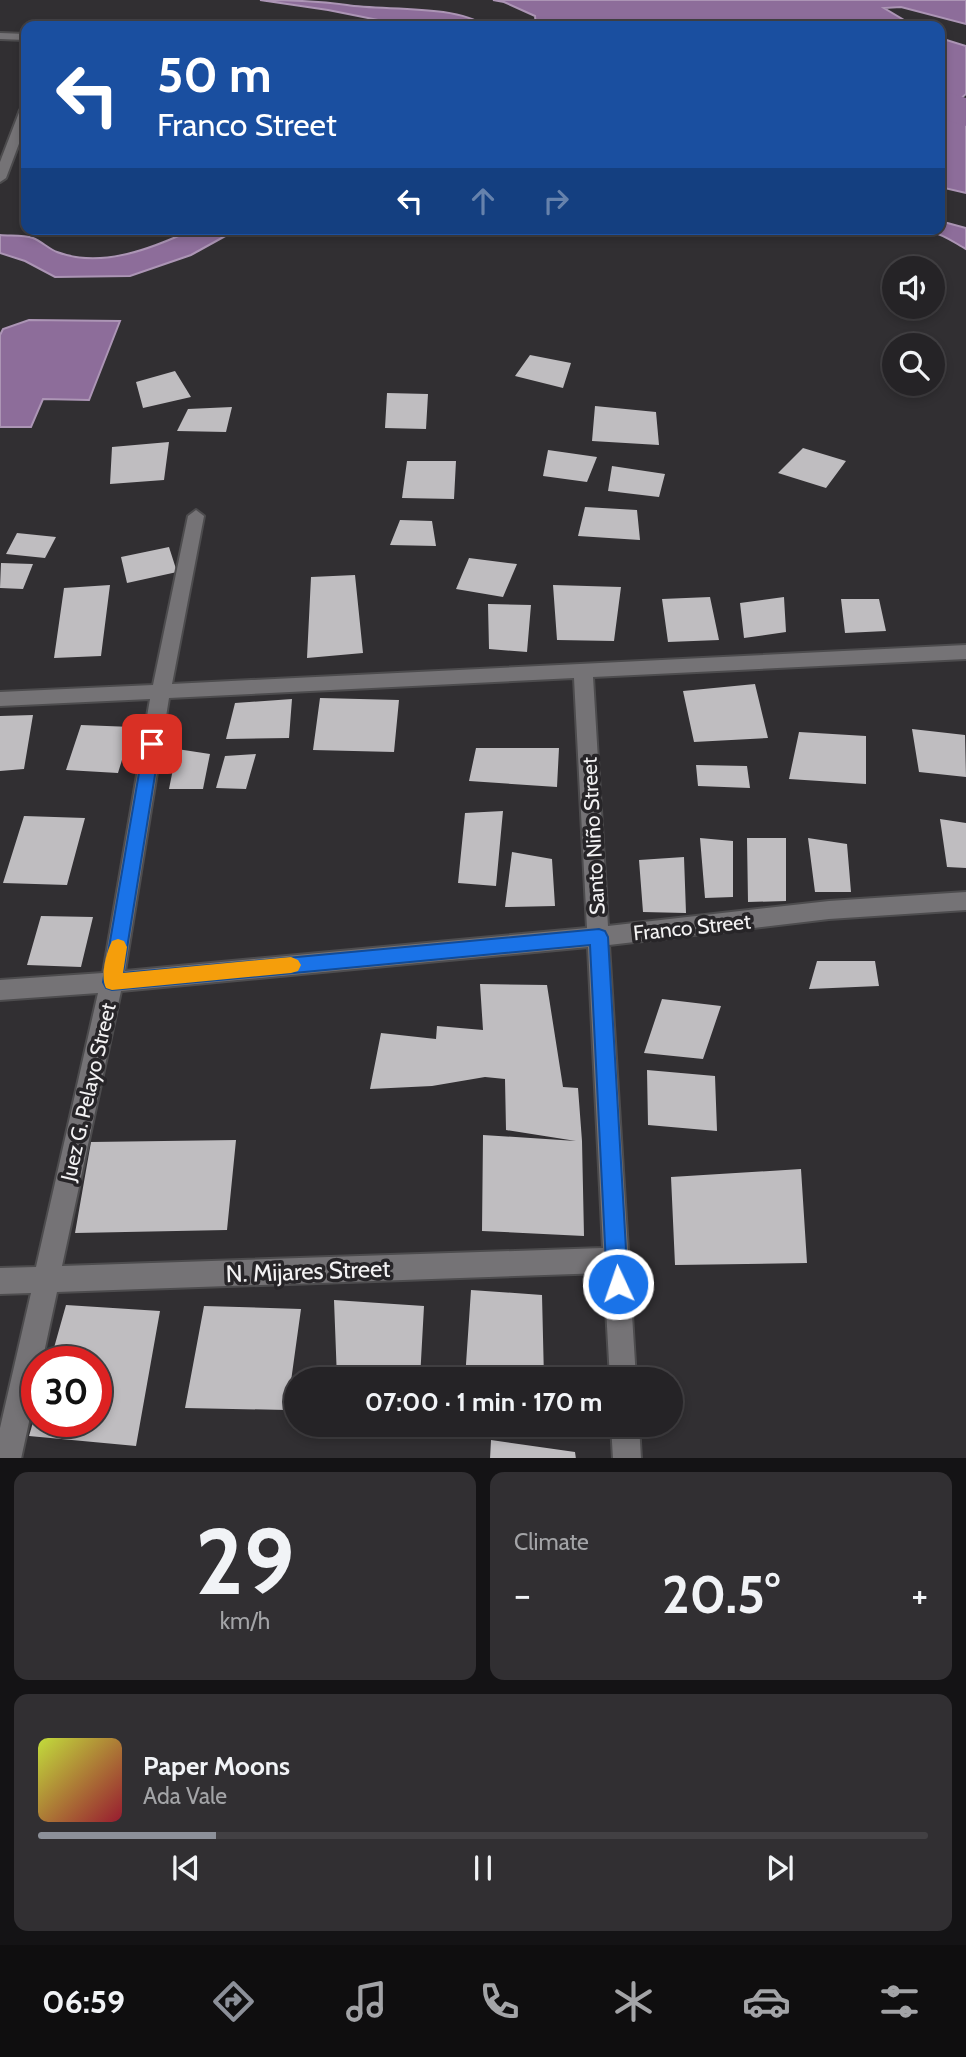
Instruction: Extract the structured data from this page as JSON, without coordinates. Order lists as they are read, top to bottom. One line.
{"streets":{"street":["Santo Niño Street","Franco Street","Juez G. Pelayo Street","N. Mijares Street"]},"crossings":[["Santo Niño Street","Franco Street"],["Santo Niño Street","N. Mijares Street"],["Franco Street","Juez G. Pelayo Street"],["Juez G. Pelayo Street","N. Mijares Street"]],"page":{"turn":["50 m","Franco Street"],"limit":"30","trip":"07:00 · 1 min · 170 m","tile":[["29","km/h"],"Climate"],"heat":["−","20.5°","+"],"song":["Paper Moons","Ada Vale"],"tabs":"06:59"}}
